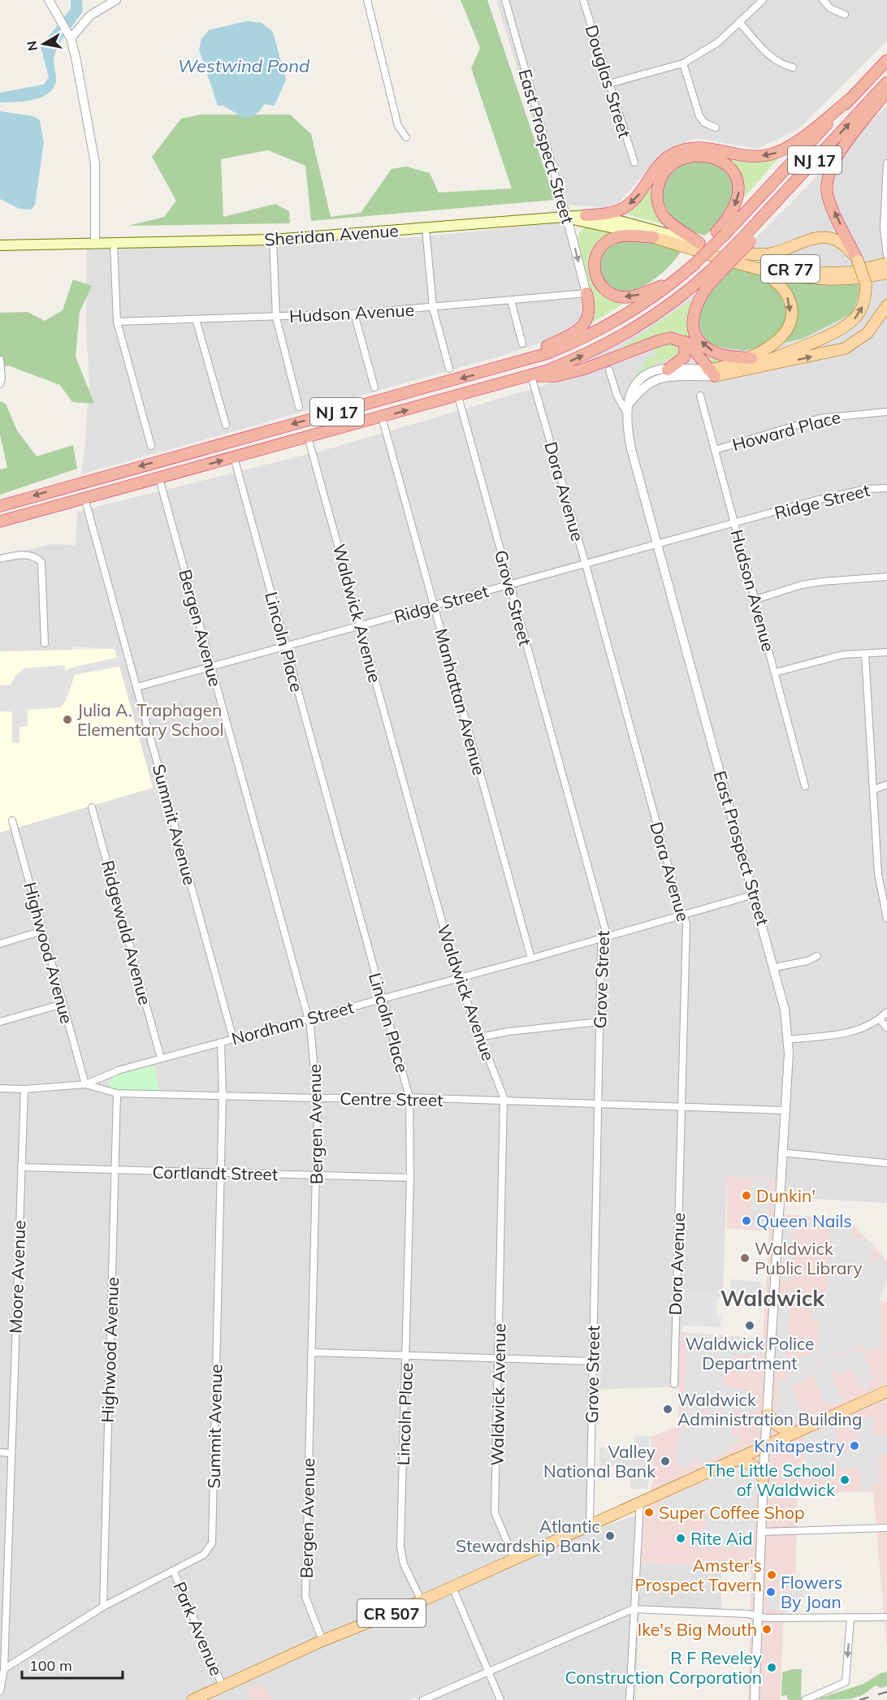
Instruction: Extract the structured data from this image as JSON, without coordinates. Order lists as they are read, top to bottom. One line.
{"streets":{"highway":["NJ 17"],"main road":["Sheridan Avenue","CR 77","CR 507"],"street":["Douglas Street","East Prospect Street","Hudson Avenue","Howard Place","Dora Avenue","Ridge Street","Grove Street","Waldwick Avenue","Bergen Avenue","Lincoln Place","Manhattan Avenue","Summit Avenue","Ridgewald Avenue","Highwood Avenue","Nordham Street","Centre Street","Cortlandt Street","Moore Avenue","Park Avenue"]},"crossings":[["East Prospect Street","Sheridan Avenue"],["East Prospect Street","Hudson Avenue"],["East Prospect Street","Ridge Street"],["East Prospect Street","Nordham Street"],["East Prospect Street","Centre Street"],["East Prospect Street","CR 507"],["NJ 17","Dora Avenue"],["NJ 17","Grove Street"],["NJ 17","Waldwick Avenue"],["NJ 17","Bergen Avenue"],["NJ 17","Lincoln Place"],["NJ 17","Manhattan Avenue"],["NJ 17","Summit Avenue"],["Sheridan Avenue","CR 77"],["Hudson Avenue","Howard Place"],["Hudson Avenue","Ridge Street"],["Dora Avenue","Ridge Street"],["Dora Avenue","Nordham Street"],["Dora Avenue","Centre Street"],["Ridge Street","Grove Street"],["Ridge Street","Waldwick Avenue"],["Ridge Street","Bergen Avenue"],["Ridge Street","Lincoln Place"],["Ridge Street","Manhattan Avenue"],["Ridge Street","Summit Avenue"],["Grove Street","Nordham Street"],["Grove Street","Centre Street"],["Grove Street","CR 507"],["Waldwick Avenue","Nordham Street"],["Waldwick Avenue","Centre Street"],["Waldwick Avenue","CR 507"],["Bergen Avenue","Nordham Street"],["Bergen Avenue","Centre Street"],["Bergen Avenue","Cortlandt Street"],["Bergen Avenue","CR 507"],["Lincoln Place","Nordham Street"],["Lincoln Place","Centre Street"],["Lincoln Place","Cortlandt Street"],["Lincoln Place","CR 507"],["Manhattan Avenue","Nordham Street"],["Summit Avenue","Highwood Avenue"],["Summit Avenue","Nordham Street"],["Summit Avenue","Centre Street"],["Summit Avenue","Cortlandt Street"],["Summit Avenue","Moore Avenue"],["Summit Avenue","Park Avenue"],["Ridgewald Avenue","Nordham Street"],["Highwood Avenue","Nordham Street"],["Highwood Avenue","Centre Street"],["Highwood Avenue","Cortlandt Street"],["Nordham Street","Centre Street"],["Centre Street","Moore Avenue"],["Cortlandt Street","Moore Avenue"],["CR 507","Park Avenue"]],"districts":["Waldwick"],"water":["Westwind Pond"],"places":["Julia A. Traphagen Elementary School","Dunkin'","Queen Nails","Waldwick Public Library","Waldwick Police Department","Waldwick Administration Building","Knitapestry","Valley National Bank","The Little School of Waldwick","Super Coffee Shop","Atlantic Stewardship Bank","Rite Aid","Amster's Prospect Tavern","Flowers By Joan","Ike's Big Mouth","R F Reveley Construction Corporation"],"scale_bar":"100 m","north":"left"}
